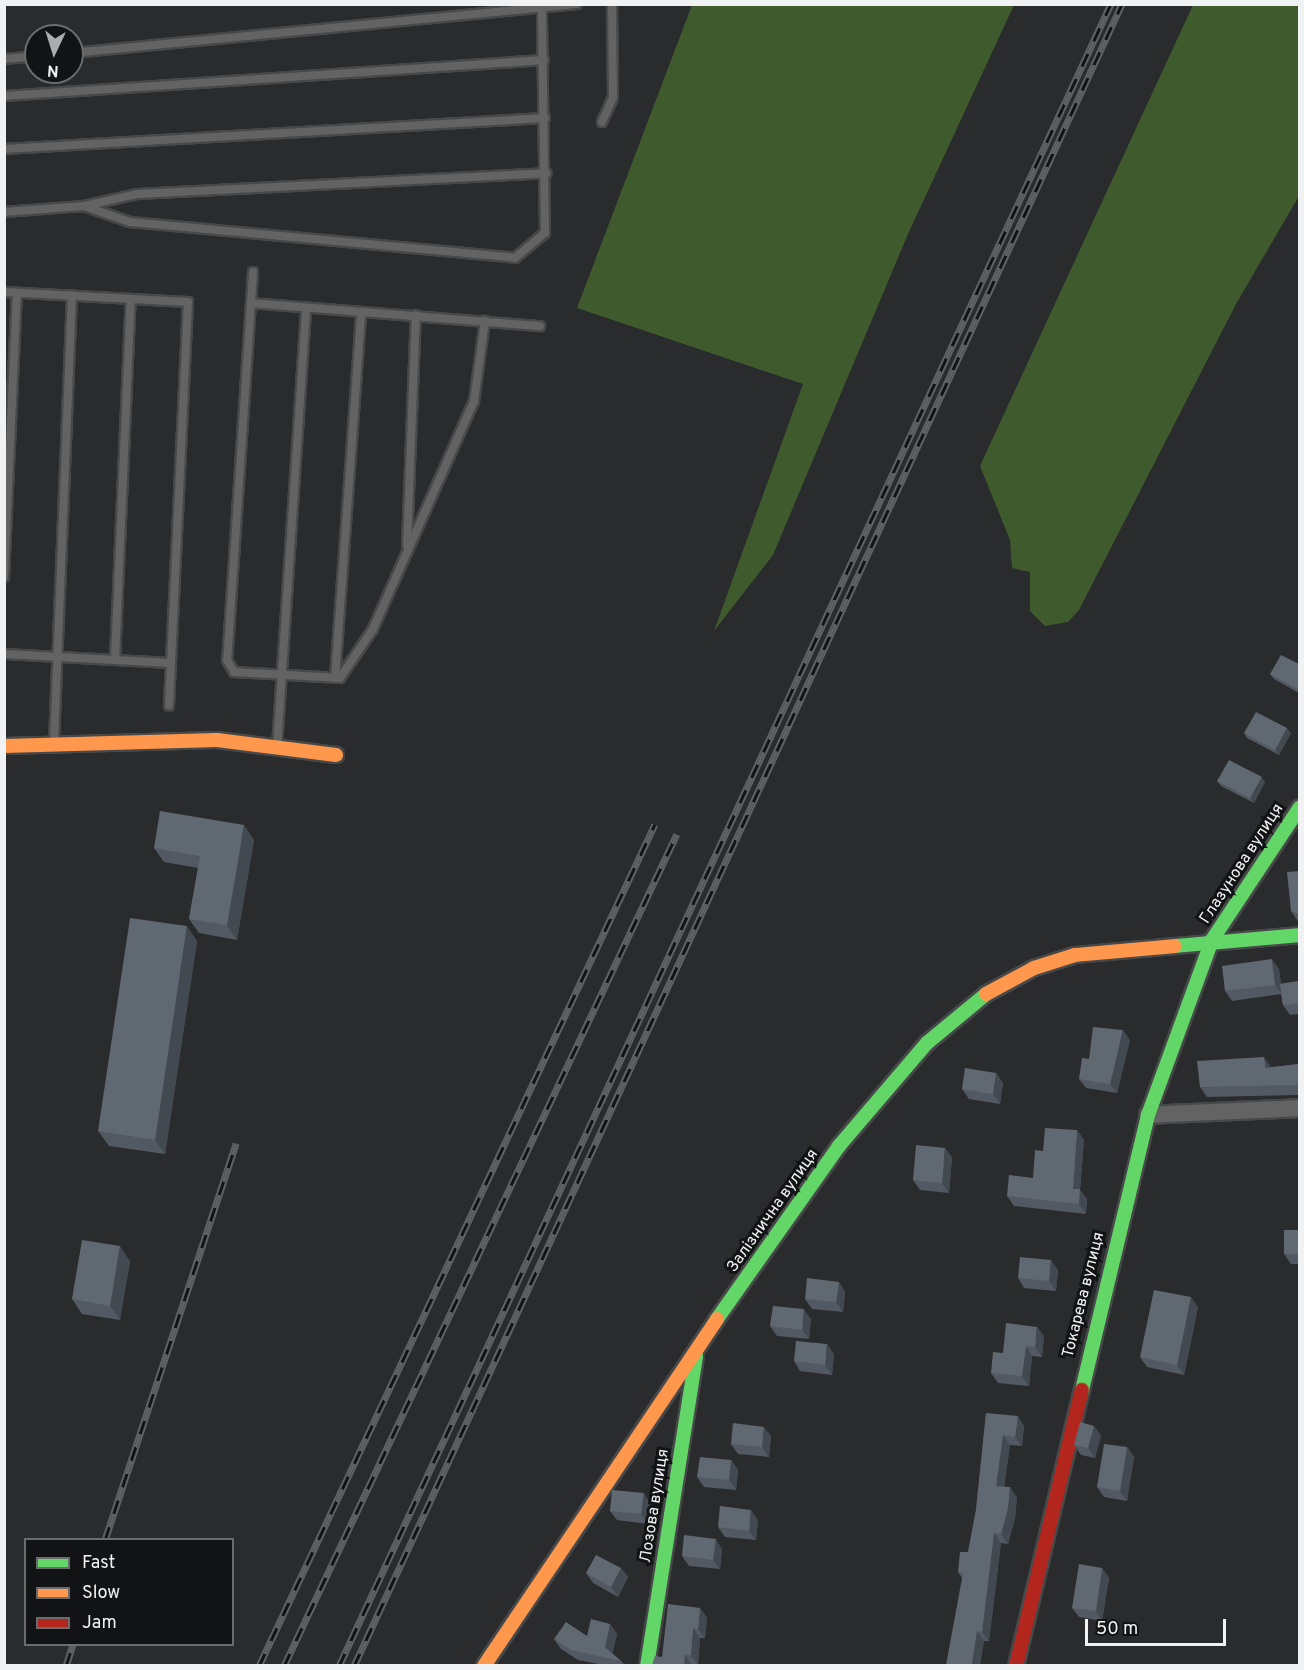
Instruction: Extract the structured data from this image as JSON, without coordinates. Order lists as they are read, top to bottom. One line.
{"streets":{"street":["Глазунова вулиця","Залізнична вулиця","Токарева вулиця","Лозова вулиця"]},"crossings":[["Глазунова вулиця","Залізнична вулиця"],["Глазунова вулиця","Токарева вулиця"],["Залізнична вулиця","Токарева вулиця"],["Залізнична вулиця","Лозова вулиця"]],"legend":["Fast","Slow","Jam"],"scale_bar":"50 m","north":"bottom"}
